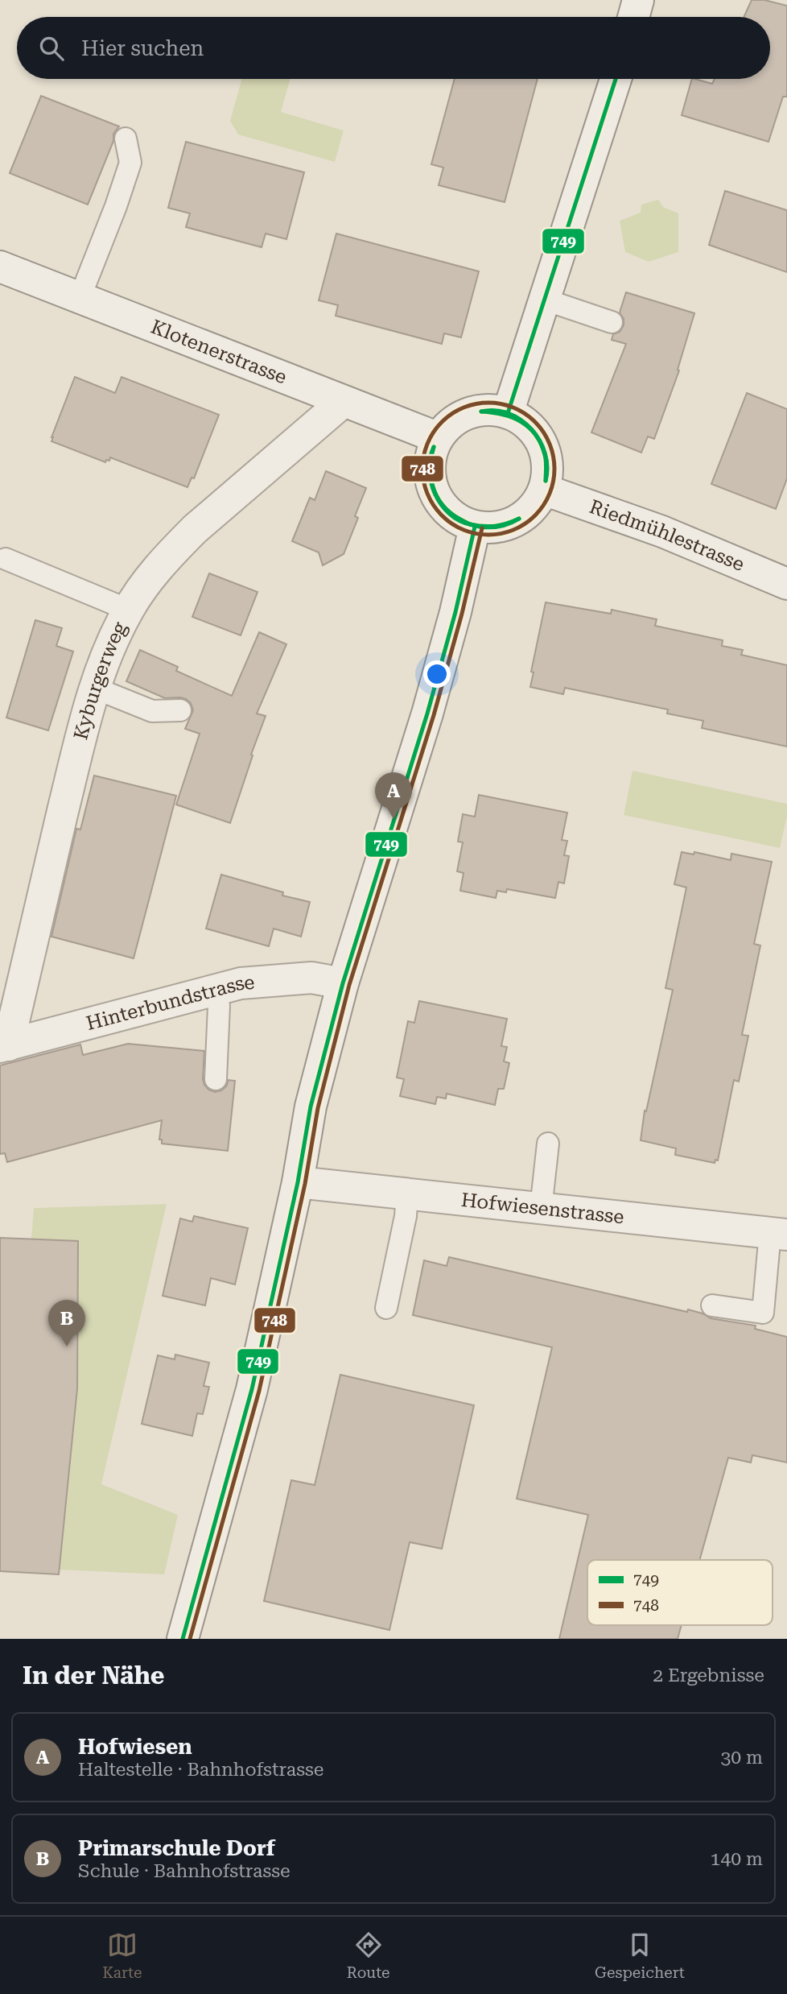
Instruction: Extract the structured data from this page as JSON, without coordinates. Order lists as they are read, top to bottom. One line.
{"streets":{"street":["Klotenerstrasse","Riedmühlestrasse","Kyburgerweg","Hinterbundstrasse","Hofwiesenstrasse"]},"crossings":[["Klotenerstrasse","Riedmühlestrasse"],["Klotenerstrasse","Kyburgerweg"],["Kyburgerweg","Hinterbundstrasse"]],"lines":["transit line 749","transit line 748"],"legend":["749","748"],"page":{"search":"Hier suchen","pins":["A","B"],"heading":["In der Nähe","2 Ergebnisse"],"list":[{"mark":"A","name":"Hofwiesen","note":"Haltestelle · Bahnhofstrasse","value":"30 m"},{"mark":"B","name":"Primarschule Dorf","note":"Schule · Bahnhofstrasse","value":"140 m"}],"nav":["Karte","Route","Gespeichert"]}}
